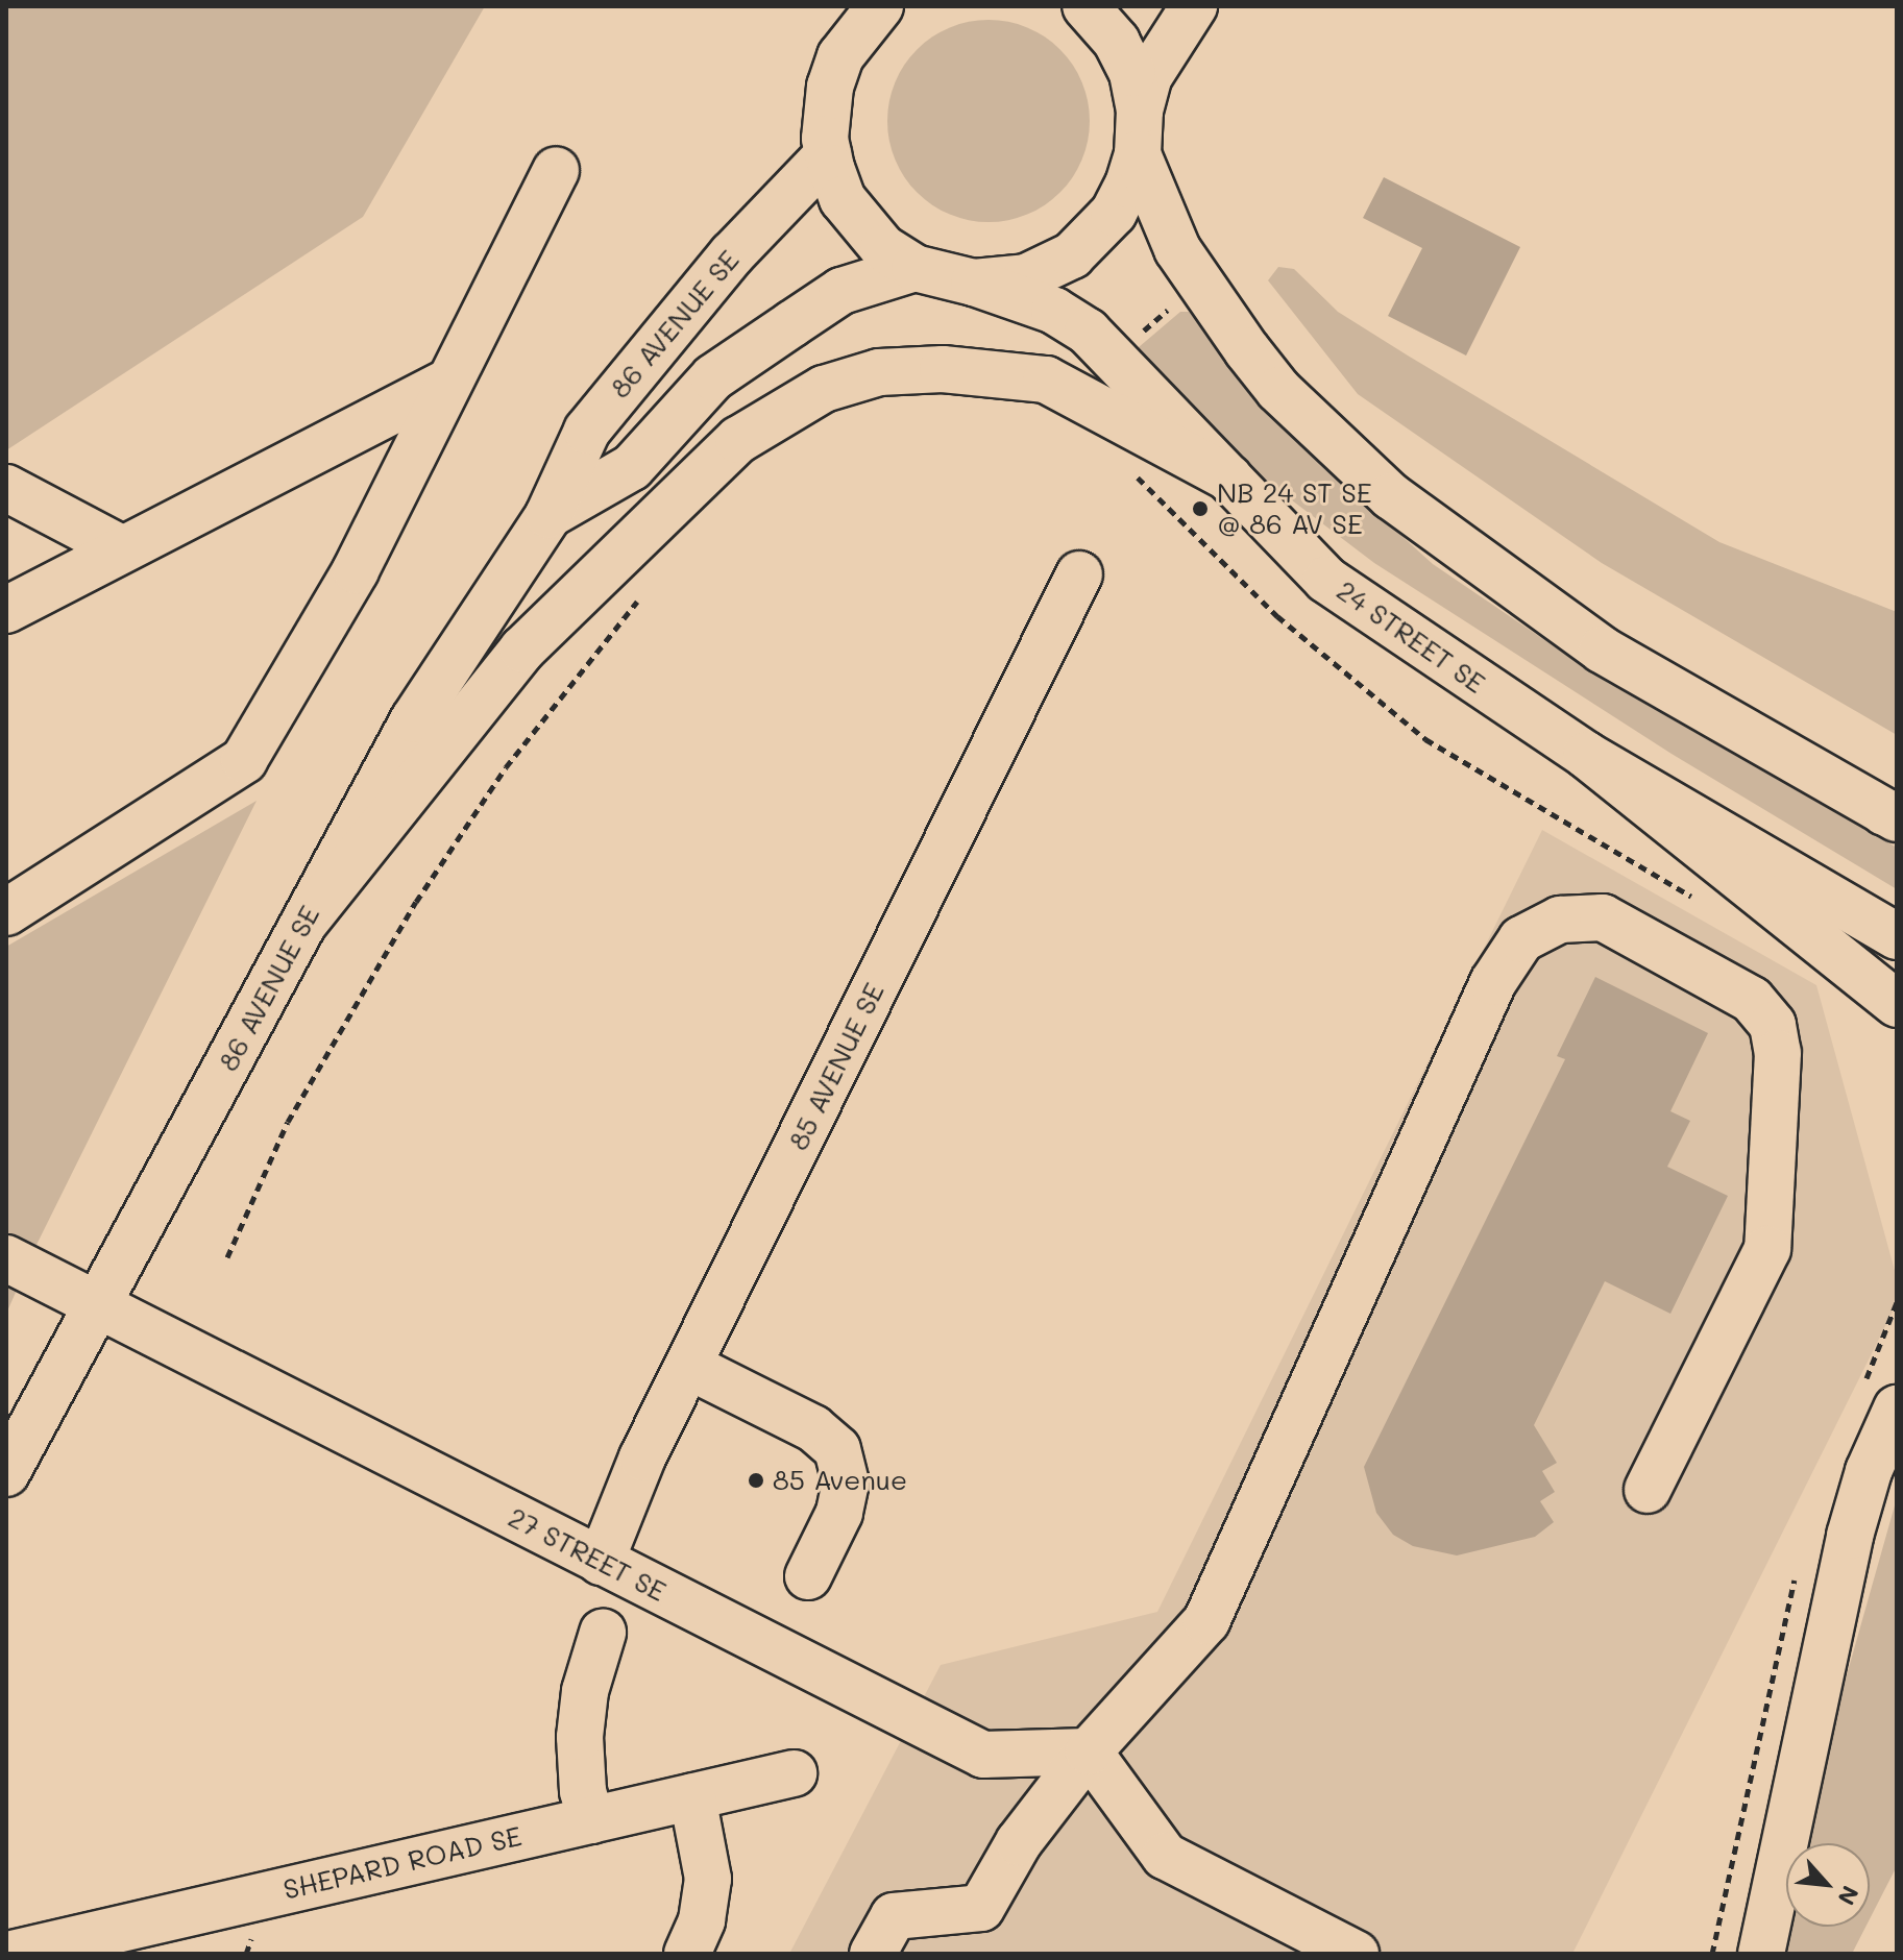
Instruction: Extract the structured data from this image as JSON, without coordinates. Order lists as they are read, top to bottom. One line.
{"streets":{"main road":["86 AVENUE SE","24 STREET SE","85 AVENUE SE","27 STREET SE","SHEPARD ROAD SE"]},"crossings":[["86 AVENUE SE","27 STREET SE"],["85 AVENUE SE","27 STREET SE"]],"places":["NB 24 ST SE @ 86 AV SE","85 Avenue"],"north":"bottom right"}
